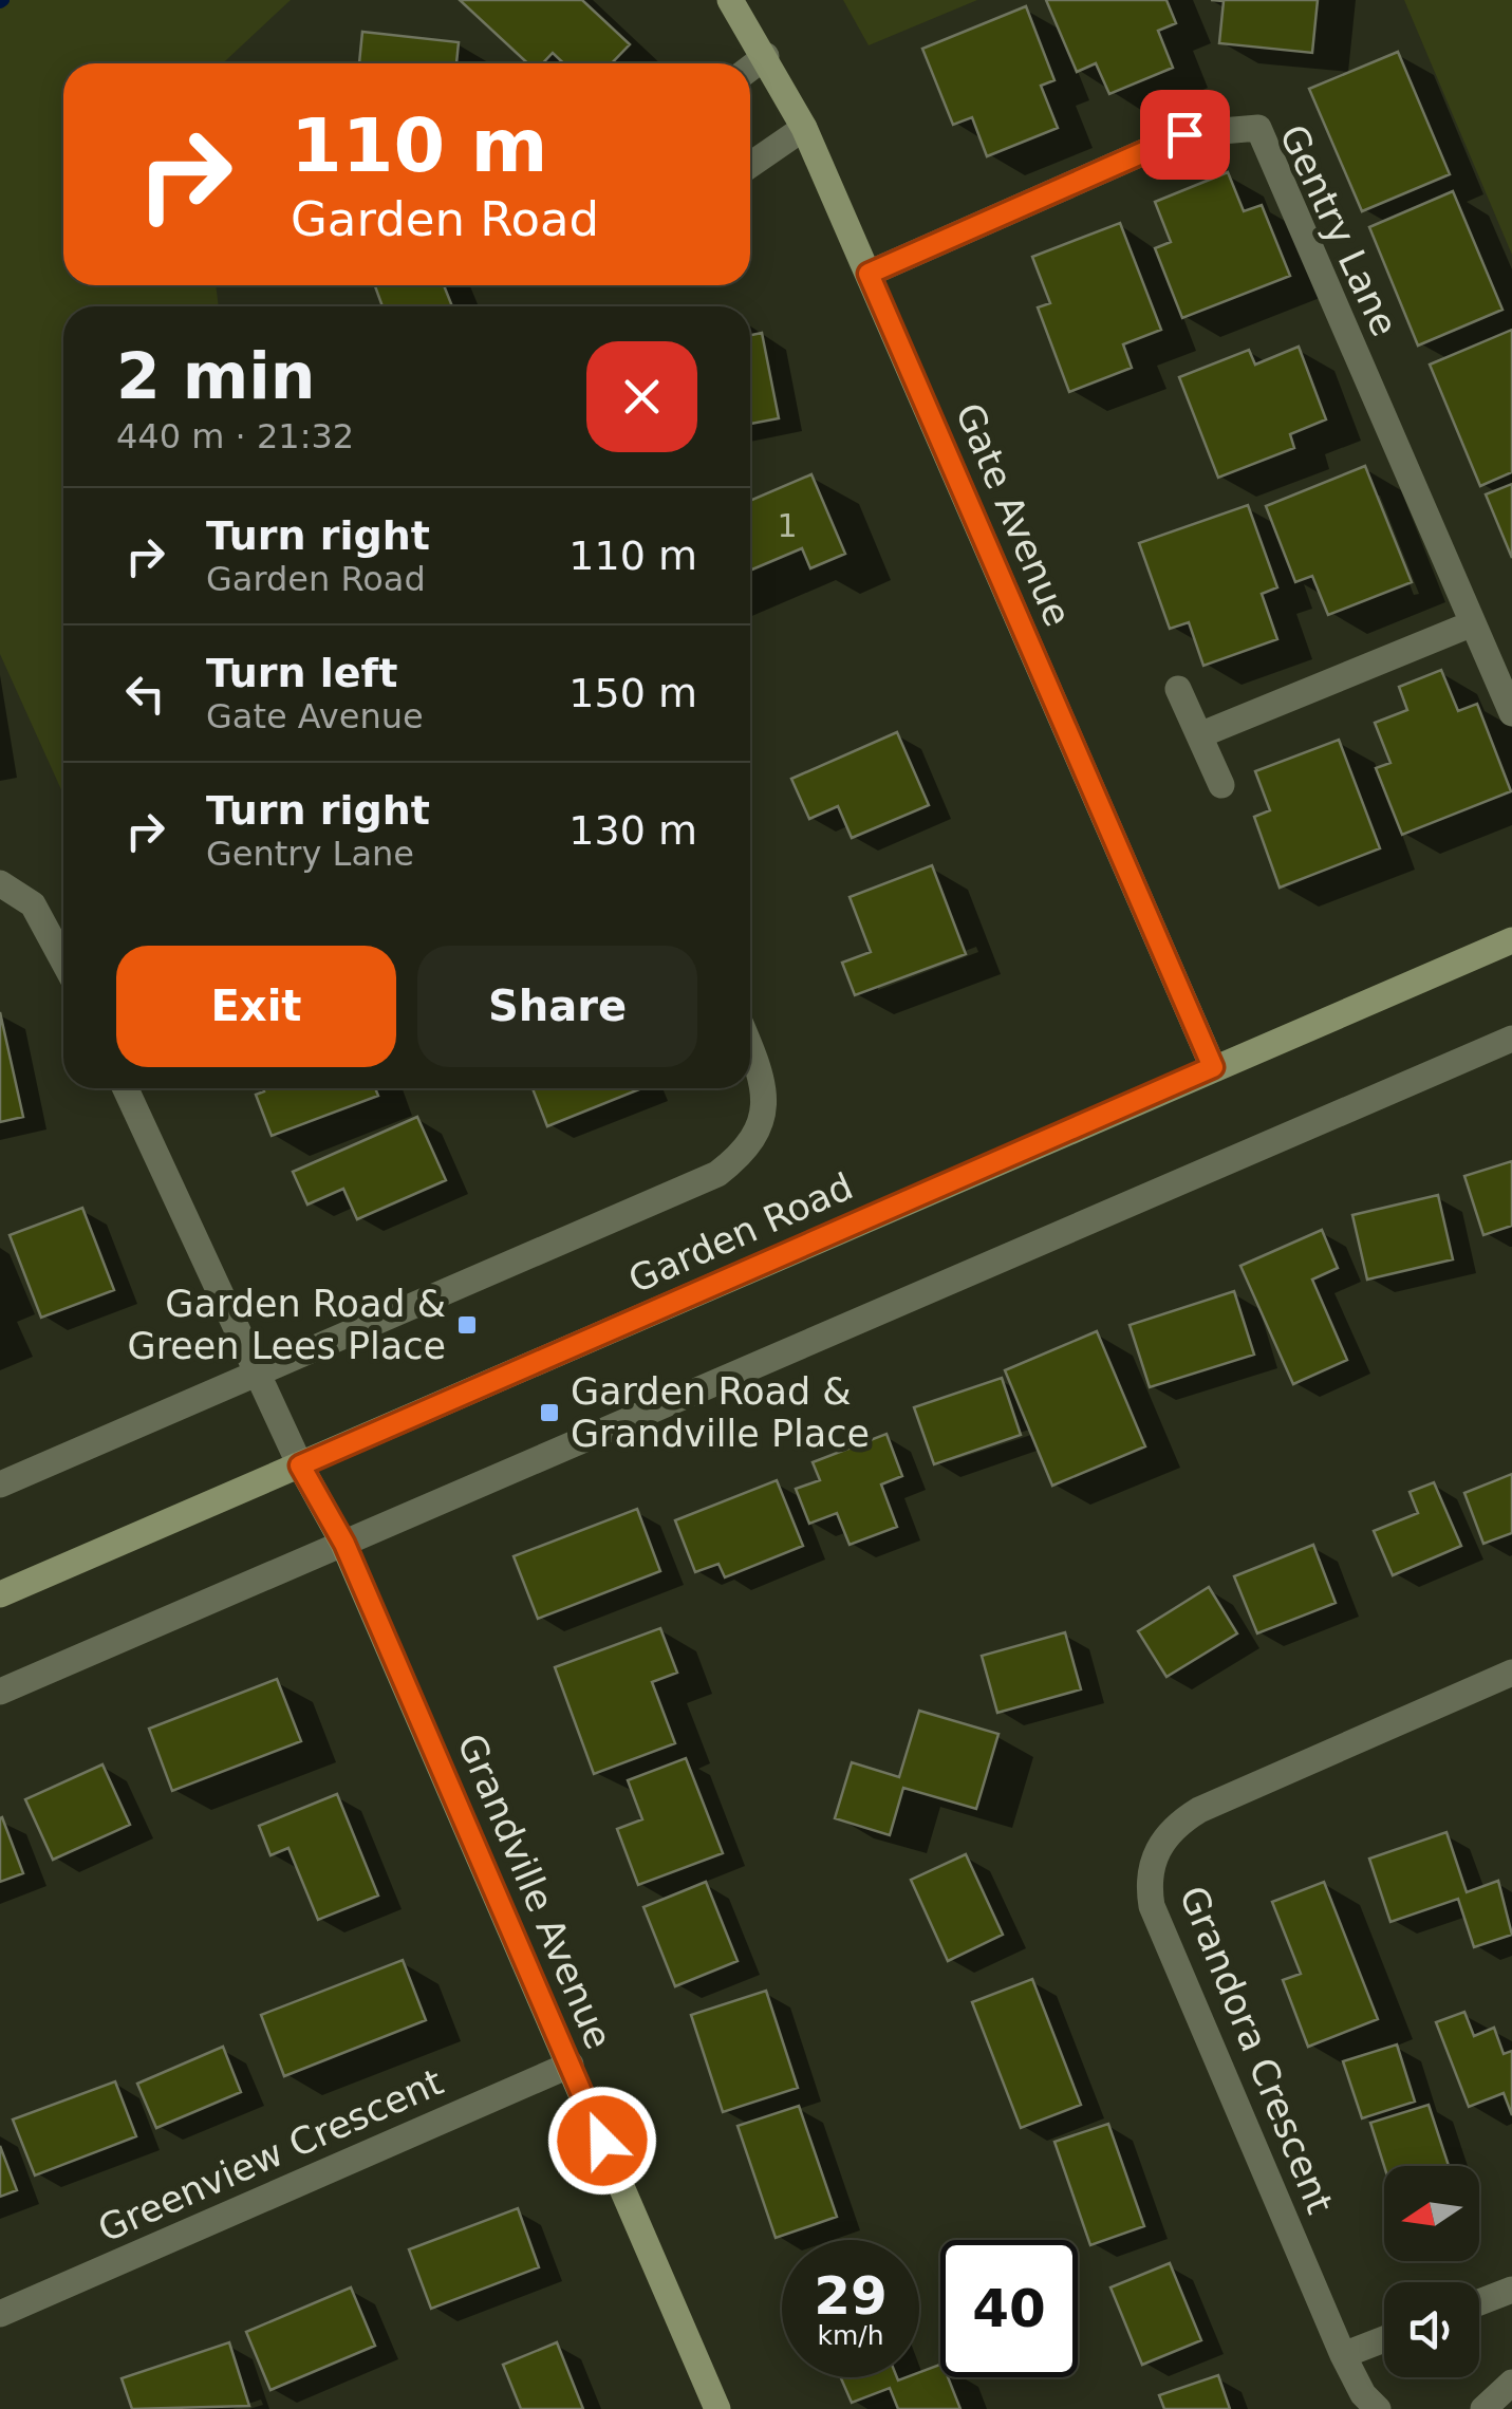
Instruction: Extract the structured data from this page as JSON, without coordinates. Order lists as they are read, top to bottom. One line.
{"streets":{"street":["Gentry Lane","Gate Avenue","Garden Road","Grandville Avenue","Grandora Crescent","Greenview Crescent"]},"crossings":[["Gentry Lane","Gate Avenue"],["Gate Avenue","Garden Road"],["Garden Road","Grandville Avenue"],["Grandville Avenue","Greenview Crescent"]],"places":{"transit":["Garden Road & Green Lees Place","Garden Road & Grandville Place"]},"house_numbers":["1"],"north":"left","page":{"turn":["110 m","Garden Road"],"heading":["2 min","440 m · 21:32"],"list":[{"name":"Turn right","note":"Garden Road","value":"110 m"},{"name":"Turn left","note":"Gate Avenue","value":"150 m"},{"name":"Turn right","note":"Gentry Lane","value":"130 m"}],"buttons":["Exit","Share"],"speed":"29 km/h","limit":"40"}}
